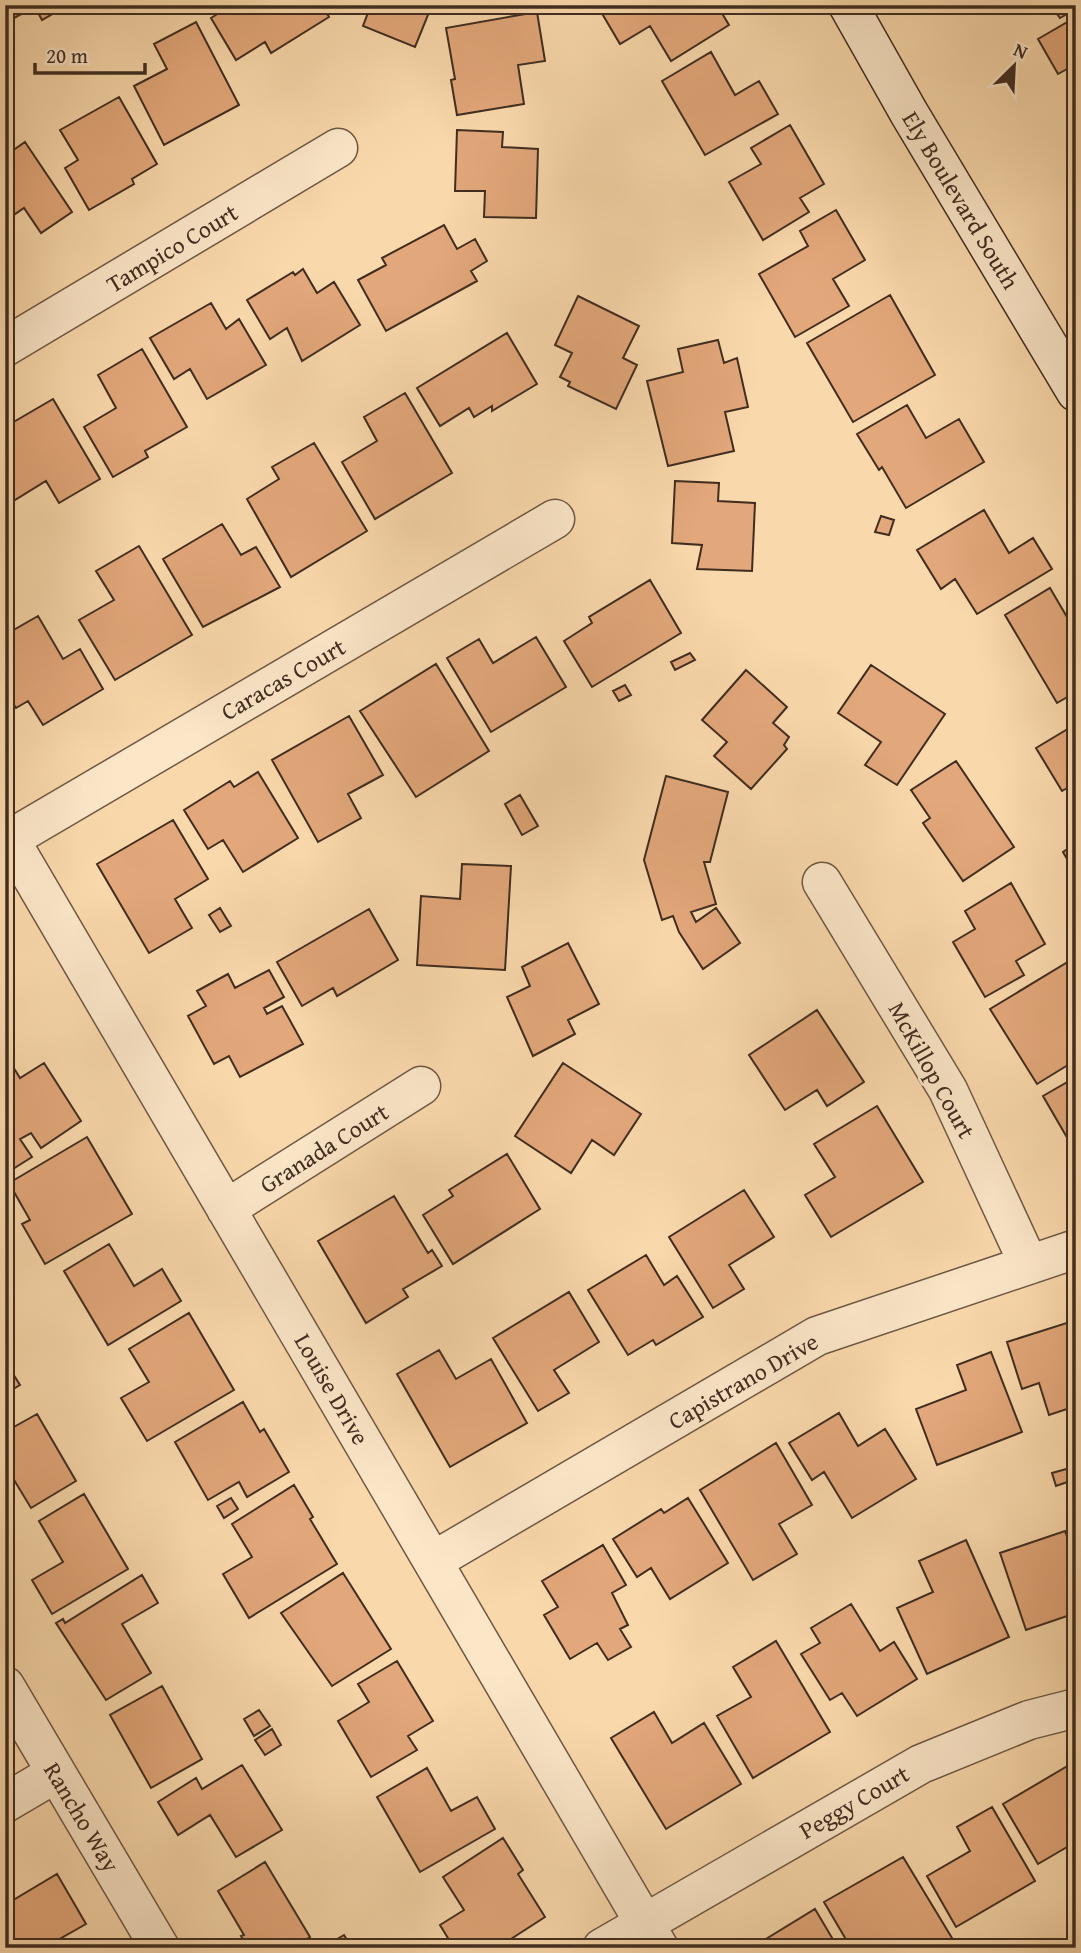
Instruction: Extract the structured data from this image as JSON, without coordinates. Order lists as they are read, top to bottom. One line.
{"streets":{"street":["Ely Boulevard South","Tampico Court","Caracas Court","McKillop Court","Granada Court","Capistrano Drive","Louise Drive","Peggy Court","Rancho Way"]},"crossings":[["Caracas Court","Louise Drive"],["McKillop Court","Capistrano Drive"],["Granada Court","Louise Drive"],["Capistrano Drive","Louise Drive"],["Louise Drive","Peggy Court"]],"scale_bar":"20 m","north":"top right"}
